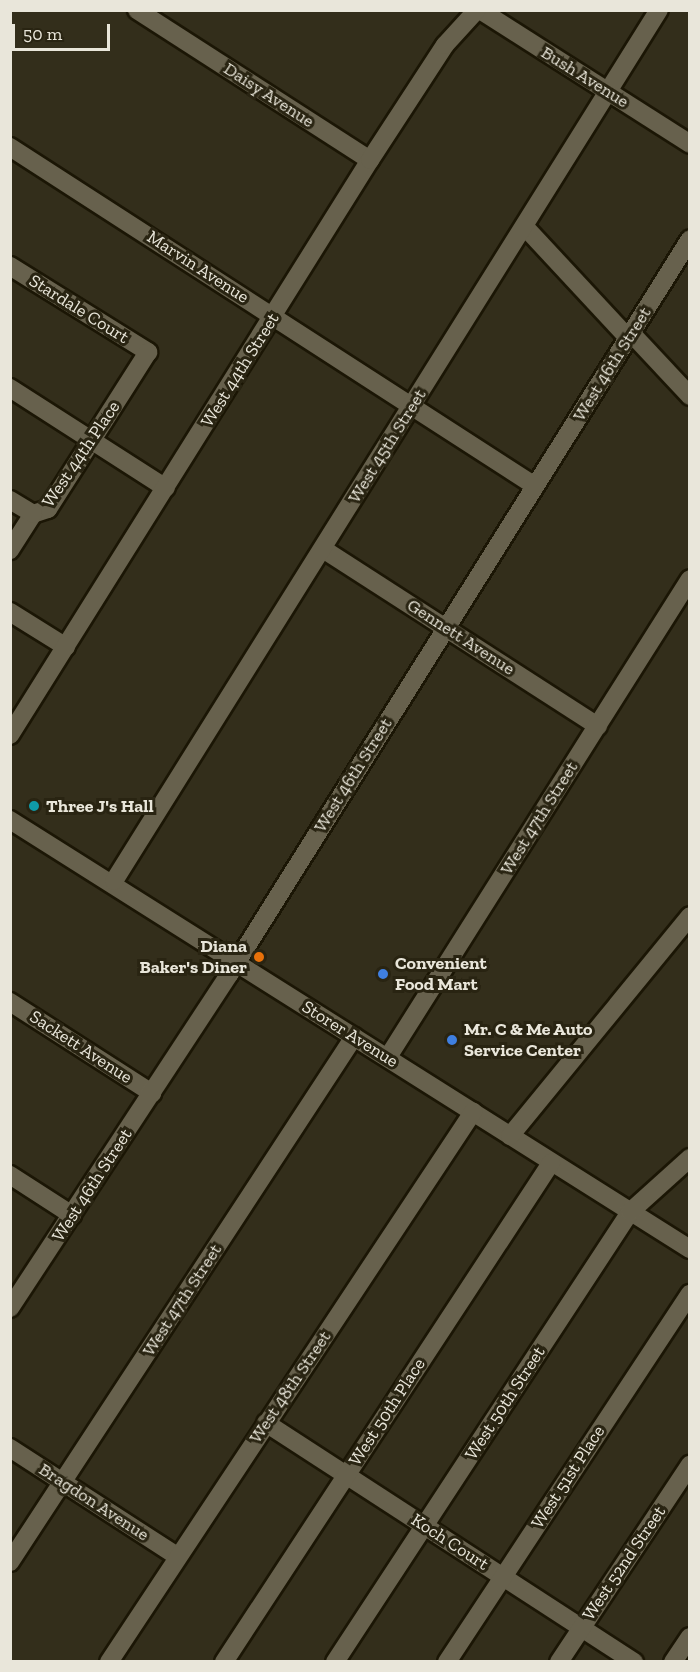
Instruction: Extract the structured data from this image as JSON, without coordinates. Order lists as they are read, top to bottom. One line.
{"streets":{"street":["Bush Avenue","Daisy Avenue","Marvin Avenue","Stardale Court","West 46th Street","West 44th Street","West 45th Street","West 44th Place","Gennett Avenue","West 47th Street","Storer Avenue","Sackett Avenue","West 48th Street","West 50th Street","West 50th Place","West 51st Place","Bragdon Avenue","Koch Court","West 52nd Street"]},"crossings":[["Bush Avenue","West 44th Street"],["Bush Avenue","West 45th Street"],["Daisy Avenue","West 44th Street"],["Marvin Avenue","West 46th Street"],["Marvin Avenue","West 44th Street"],["Marvin Avenue","West 45th Street"],["Stardale Court","West 44th Place"],["West 46th Street","Gennett Avenue"],["West 46th Street","Storer Avenue"],["West 46th Street","Sackett Avenue"],["West 45th Street","Gennett Avenue"],["West 45th Street","Storer Avenue"],["Gennett Avenue","West 47th Street"],["West 47th Street","Storer Avenue"],["West 47th Street","Bragdon Avenue"],["Storer Avenue","West 48th Street"],["Storer Avenue","West 50th Street"],["Storer Avenue","West 50th Place"],["West 48th Street","Bragdon Avenue"],["West 48th Street","Koch Court"],["West 50th Street","Koch Court"],["West 50th Place","Koch Court"],["West 51st Place","Koch Court"],["Koch Court","West 52nd Street"]],"places":["Three J's Hall","Diana Baker's Diner","Convenient Food Mart","Mr. C & Me Auto Service Center"],"scale_bar":"50 m"}
